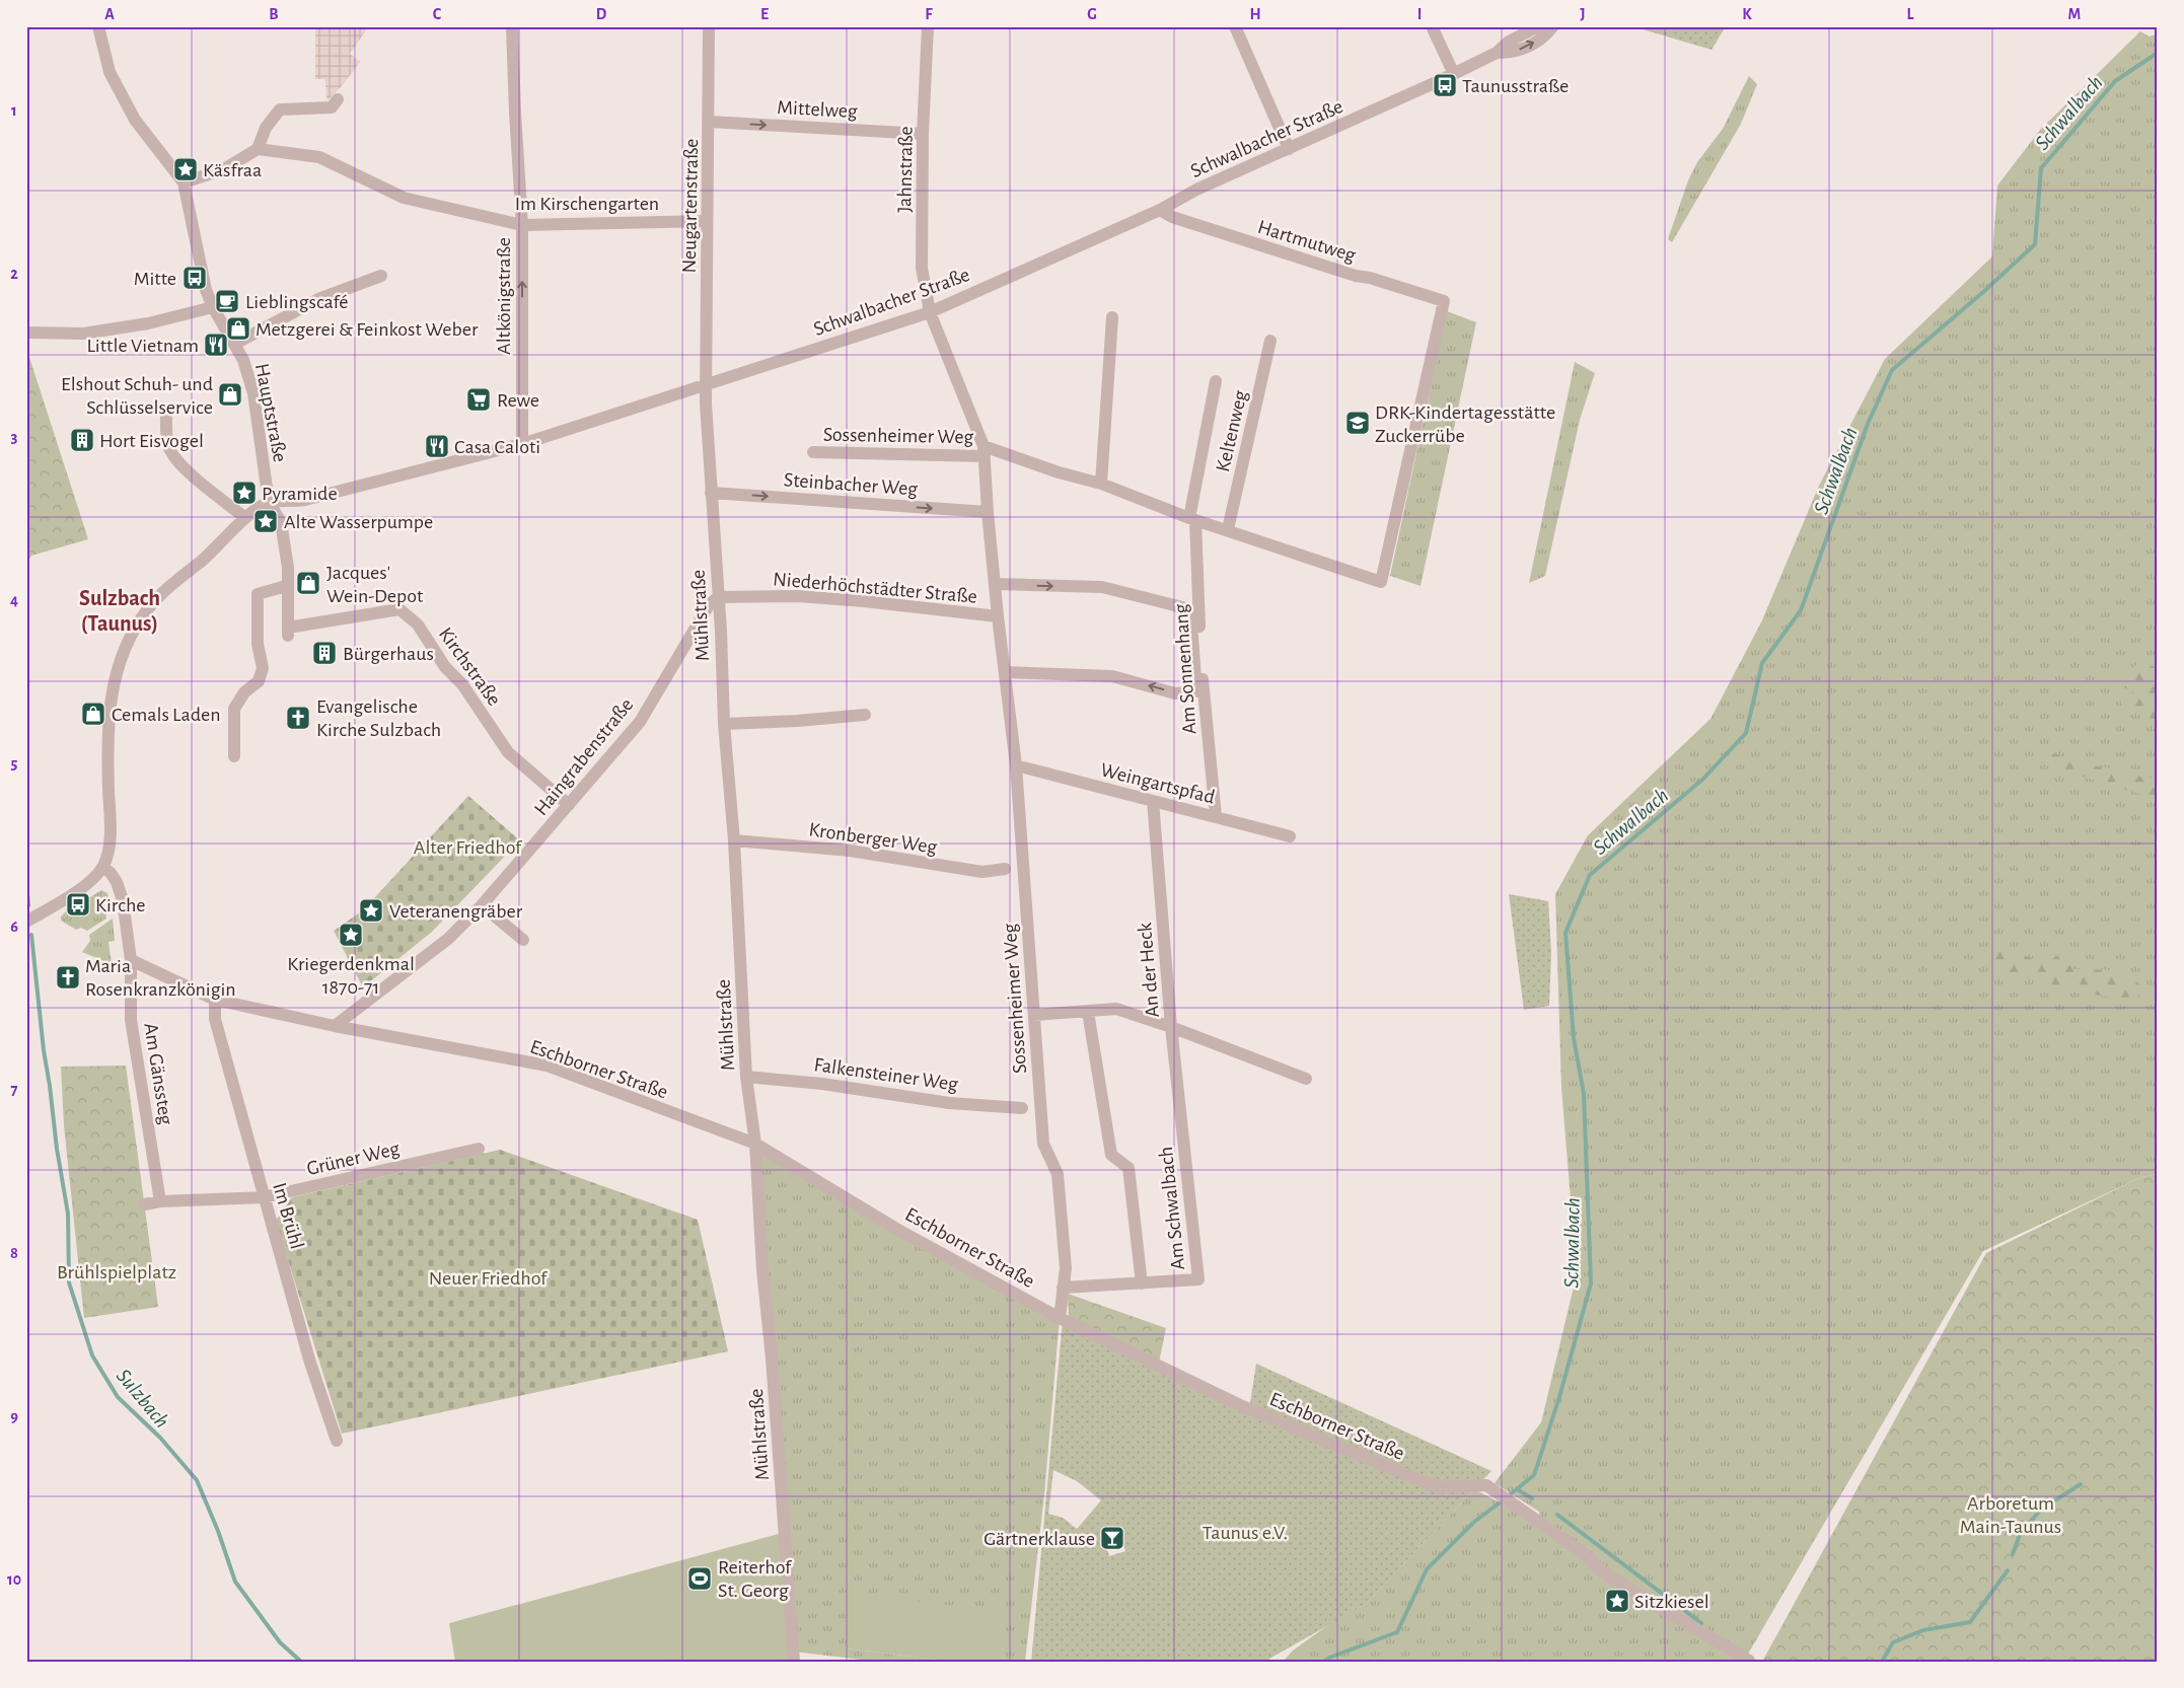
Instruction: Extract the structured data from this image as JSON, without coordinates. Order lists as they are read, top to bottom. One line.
{"streets":{"street":["Mittelweg","Schwalbacher Straße","Jahnstraße","Im Kirschengarten","Neugartenstraße","Hartmutweg","Altkönigstraße","Hauptstraße","Keltenweg","Sossenheimer Weg","Steinbacher Weg","Niederhöchstädter Straße","Mühlstraße","Kirchstraße","Am Sonnenhang","Haingrabenstraße","Weingartspfad","Kronberger Weg","An der Heck","Eschborner Straße","Am Gänssteg","Falkensteiner Weg","Grüner Weg","Am Schwalbach","Im Brühl"]},"crossings":[["Mittelweg","Jahnstraße"],["Mittelweg","Neugartenstraße"],["Schwalbacher Straße","Jahnstraße"],["Schwalbacher Straße","Neugartenstraße"],["Schwalbacher Straße","Hartmutweg"],["Schwalbacher Straße","Altkönigstraße"],["Schwalbacher Straße","Hauptstraße"],["Schwalbacher Straße","Sossenheimer Weg"],["Schwalbacher Straße","Mühlstraße"],["Jahnstraße","Sossenheimer Weg"],["Im Kirschengarten","Neugartenstraße"],["Im Kirschengarten","Altkönigstraße"],["Neugartenstraße","Mühlstraße"],["Hartmutweg","Keltenweg"],["Keltenweg","Am Sonnenhang"],["Sossenheimer Weg","Steinbacher Weg"],["Sossenheimer Weg","Niederhöchstädter Straße"],["Sossenheimer Weg","Weingartspfad"],["Sossenheimer Weg","An der Heck"],["Sossenheimer Weg","Eschborner Straße"],["Sossenheimer Weg","Am Schwalbach"],["Steinbacher Weg","Mühlstraße"],["Niederhöchstädter Straße","Mühlstraße"],["Niederhöchstädter Straße","Haingrabenstraße"],["Mühlstraße","Haingrabenstraße"],["Mühlstraße","Kronberger Weg"],["Mühlstraße","Eschborner Straße"],["Mühlstraße","Falkensteiner Weg"],["Kirchstraße","Haingrabenstraße"],["Am Sonnenhang","Weingartspfad"],["Haingrabenstraße","Eschborner Straße"],["Weingartspfad","An der Heck"],["An der Heck","Am Schwalbach"],["Eschborner Straße","Am Gänssteg"],["Eschborner Straße","Im Brühl"],["Am Gänssteg","Grüner Weg"],["Grüner Weg","Im Brühl"]],"one_way":["Mittelweg","Altkönigstraße","Steinbacher Weg"],"districts":["Sulzbach (Taunus)"],"water":["Schwalbach","Sulzbach"],"parks":["Alter Friedhof","Brühlspielplatz","Neuer Friedhof","Arboretum Main-Taunus","Taunus e.V."],"places":{"bus stop":["Taunusstraße","Mitte","Kirche"],"place":["Käsfraa","Pyramide","Alte Wasserpumpe","Veteranengräber","Kriegerdenkmal 1870-71","Sitzkiesel"],"cafe":["Lieblingscafé"],"shop":["Metzgerei & Feinkost Weber","Elshout Schuh- und Schlüsselservice","Jacques' Wein-Depot","Cemals Laden"],"restaurant":["Little Vietnam","Casa Caloti"],"supermarket":["Rewe"],"school or university":["DRK-Kindertagesstätte Zuckerrübe"],"building":["Hort Eisvogel","Bürgerhaus"],"church":["Evangelische Kirche Sulzbach","Maria Rosenkranzkönigin"],"bar":["Gärtnerklause"],"sports":["Reiterhof St. Georg"]},"grid":{"columns":["A","B","C","D","E","F","G","H","I","J","K","L","M"],"rows":["1","2","3","4","5","6","7","8","9","10"]}}
